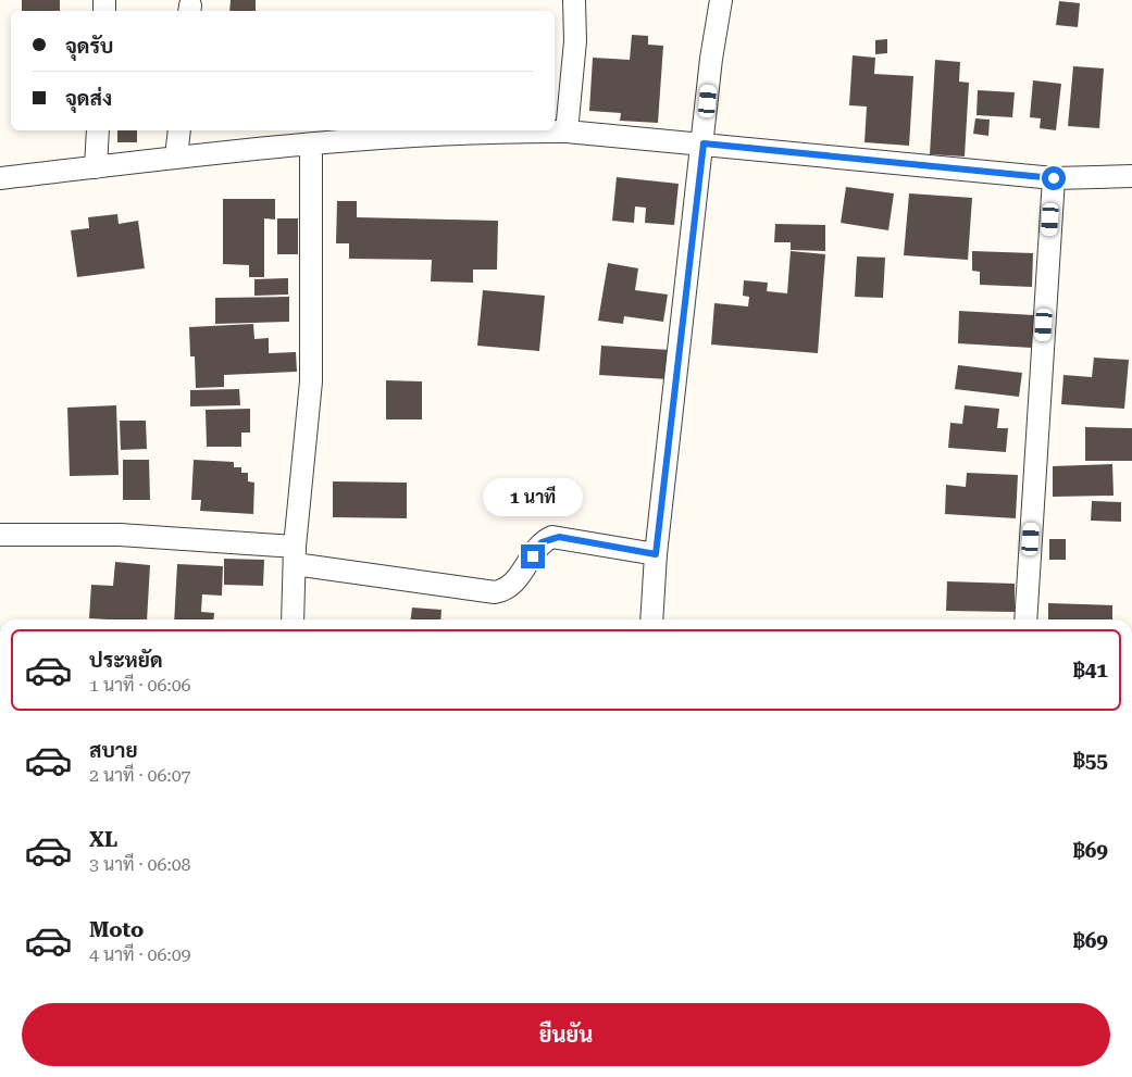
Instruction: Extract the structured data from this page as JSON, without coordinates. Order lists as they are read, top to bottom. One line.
{"page":{"banner":["จุดรับ","จุดส่ง"],"bubble":"1 นาที","list":[{"name":"ประหยัด","note":"1 นาที · 06:06","value":"฿41"},{"name":"สบาย","note":"2 นาที · 06:07","value":"฿55"},{"name":"XL","note":"3 นาที · 06:08","value":"฿69"},{"name":"Moto","note":"4 นาที · 06:09","value":"฿69"}],"buttons":"ยืนยัน"}}
